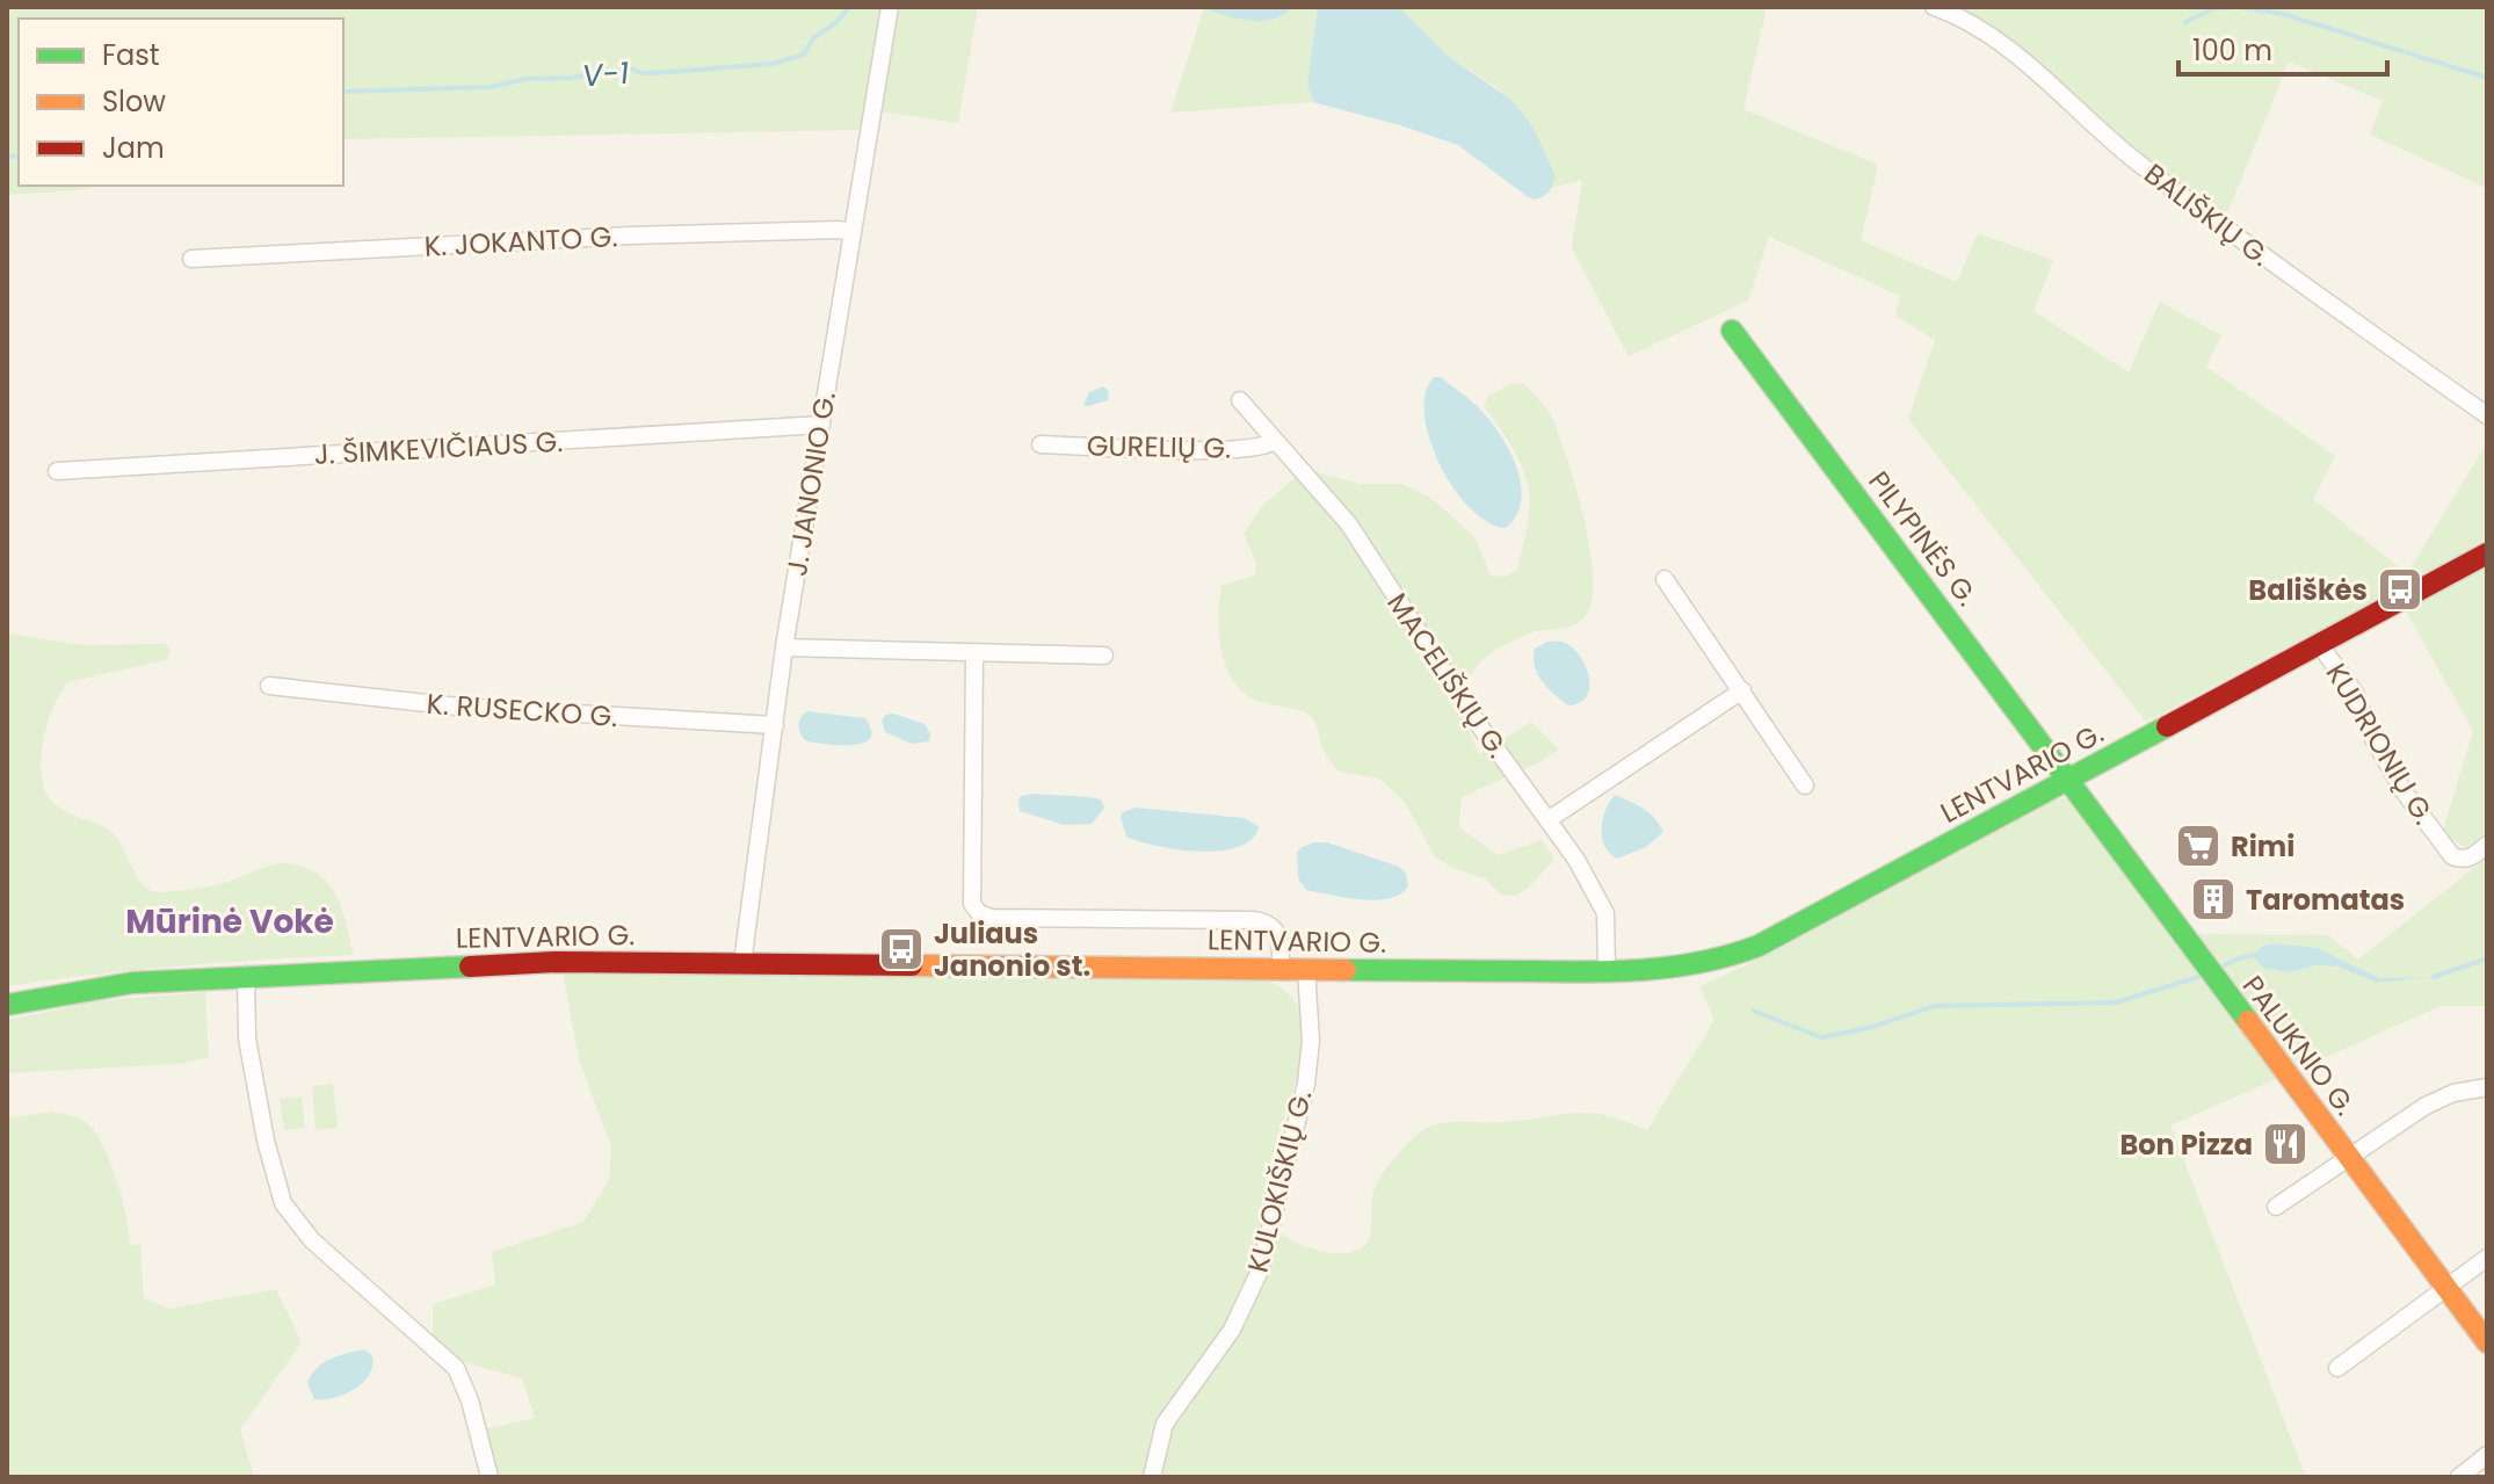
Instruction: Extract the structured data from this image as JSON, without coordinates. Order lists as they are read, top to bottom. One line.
{"streets":{"main road":["PILYPINĖS G.","LENTVARIO G.","PALUKNIO G."],"street":["BALIŠKIŲ G.","K. JOKANTO G.","GURELIŲ G.","J. ŠIMKEVIČIAUS G.","J. JANONIO G.","MACELIŠKIŲ G.","K. RUSECKO G.","KUDRIONIŲ G.","KULOKIŠKIŲ G."]},"crossings":[["K. JOKANTO G.","J. JANONIO G."],["GURELIŲ G.","MACELIŠKIŲ G."],["J. ŠIMKEVIČIAUS G.","J. JANONIO G."],["J. JANONIO G.","K. RUSECKO G."],["J. JANONIO G.","LENTVARIO G."],["PILYPINĖS G.","LENTVARIO G."],["PILYPINĖS G.","PALUKNIO G."],["MACELIŠKIŲ G.","LENTVARIO G."],["KUDRIONIŲ G.","LENTVARIO G."],["LENTVARIO G.","PALUKNIO G."],["LENTVARIO G.","KULOKIŠKIŲ G."]],"districts":["Mūrinė Vokė"],"water":["V-1"],"places":{"bus stop":["Bališkės","Juliaus Janonio st."],"supermarket":["Rimi"],"building":["Taromatas"],"restaurant":["Bon Pizza"]},"legend":["Fast","Slow","Jam"],"scale_bar":"100 m"}
